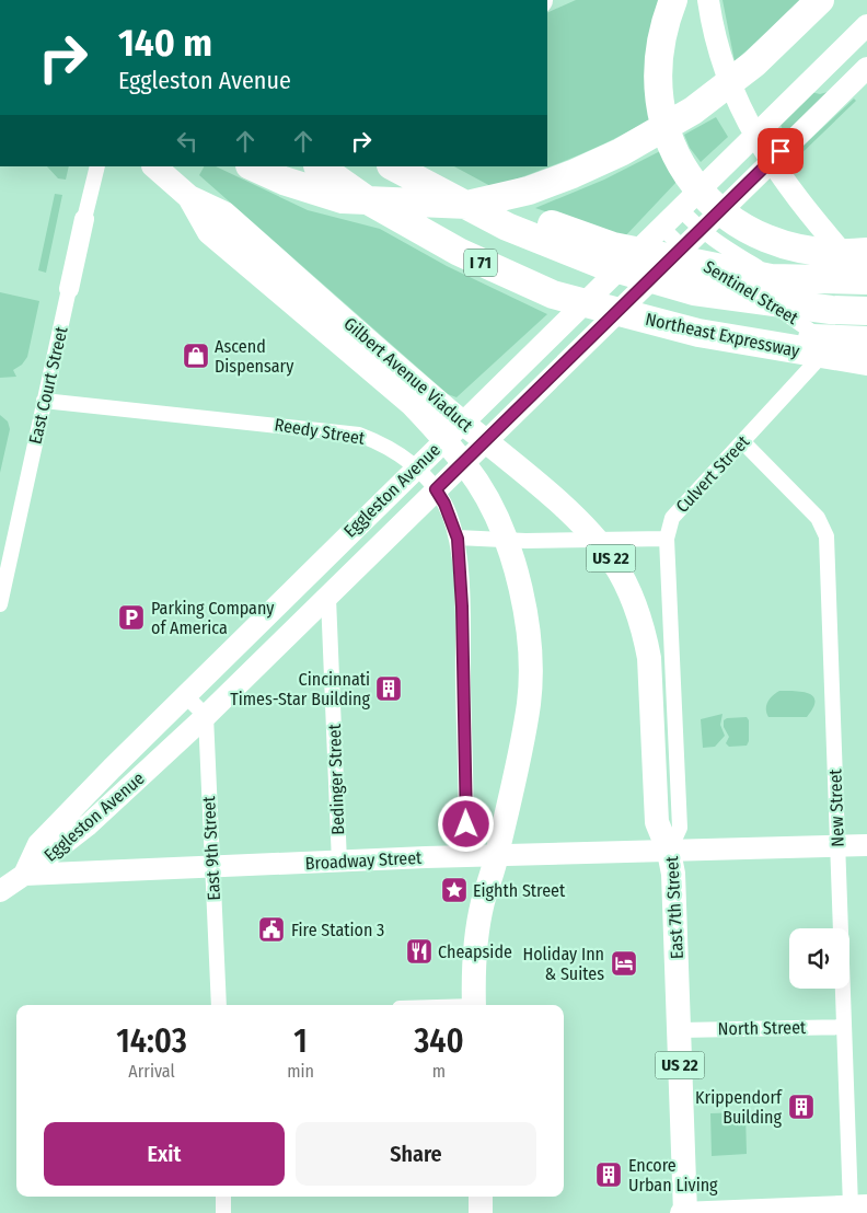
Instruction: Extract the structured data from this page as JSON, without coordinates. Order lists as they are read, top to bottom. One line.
{"streets":{"highway":["I 71","Northeast Expressway"],"main road":["Gilbert Avenue Viaduct","Eggleston Avenue","US 22","Broadway Street","East 7th Street"],"street":["Sentinel Street","East Court Street","Reedy Street","Culvert Street","Bedinger Street","New Street","East 9th Street","North Street"]},"crossings":[["I 71","Sentinel Street"],["I 71","Culvert Street"],["Sentinel Street","Culvert Street"],["Sentinel Street","Eggleston Avenue"],["Gilbert Avenue Viaduct","US 22"],["Gilbert Avenue Viaduct","Broadway Street"],["Gilbert Avenue Viaduct","East 7th Street"],["East Court Street","Reedy Street"],["Reedy Street","Eggleston Avenue"],["Reedy Street","Broadway Street"],["Culvert Street","New Street"],["Culvert Street","East 7th Street"],["Eggleston Avenue","Bedinger Street"],["Eggleston Avenue","East 9th Street"],["Eggleston Avenue","Broadway Street"],["US 22","Broadway Street"],["Bedinger Street","Broadway Street"],["New Street","Broadway Street"],["New Street","North Street"],["East 9th Street","Broadway Street"],["Broadway Street","East 7th Street"],["East 7th Street","North Street"]],"places":{"shop":["Ascend Dispensary"],"parking":["Parking Company of America"],"building":["Cincinnati Times-Star Building","Krippendorf Building","Encore Urban Living"],"place":["Eighth Street"],"public building":["Fire Station 3"],"restaurant":["Cheapside"],"hotel":["Holiday Inn & Suites"]},"page":{"turn":["140 m","Eggleston Avenue"],"eta":["14:03","Arrival","1","min","340","m"],"buttons":["Exit","Share"]}}
